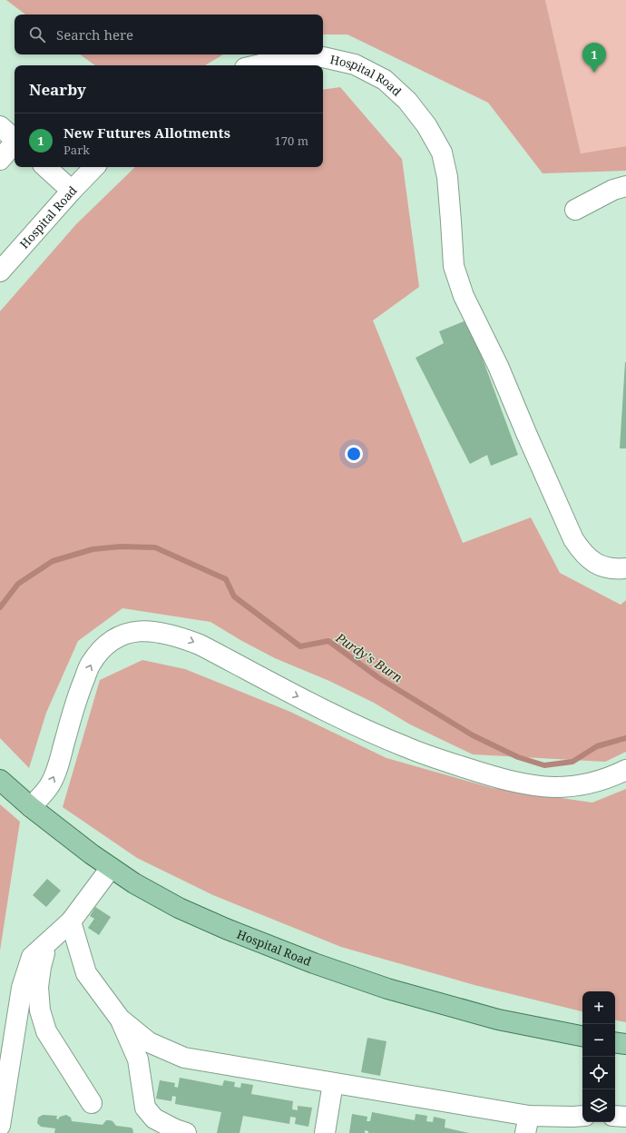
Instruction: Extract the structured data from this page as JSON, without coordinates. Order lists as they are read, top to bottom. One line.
{"streets":{"main road":["Hospital Road"]},"water":["Purdy's Burn"],"page":{"search":"Search here","pins":"1","heading":"Nearby","list":[{"mark":"1","name":"New Futures Allotments","note":"Park","value":"170 m"}],"map_buttons":["+","−"]}}
